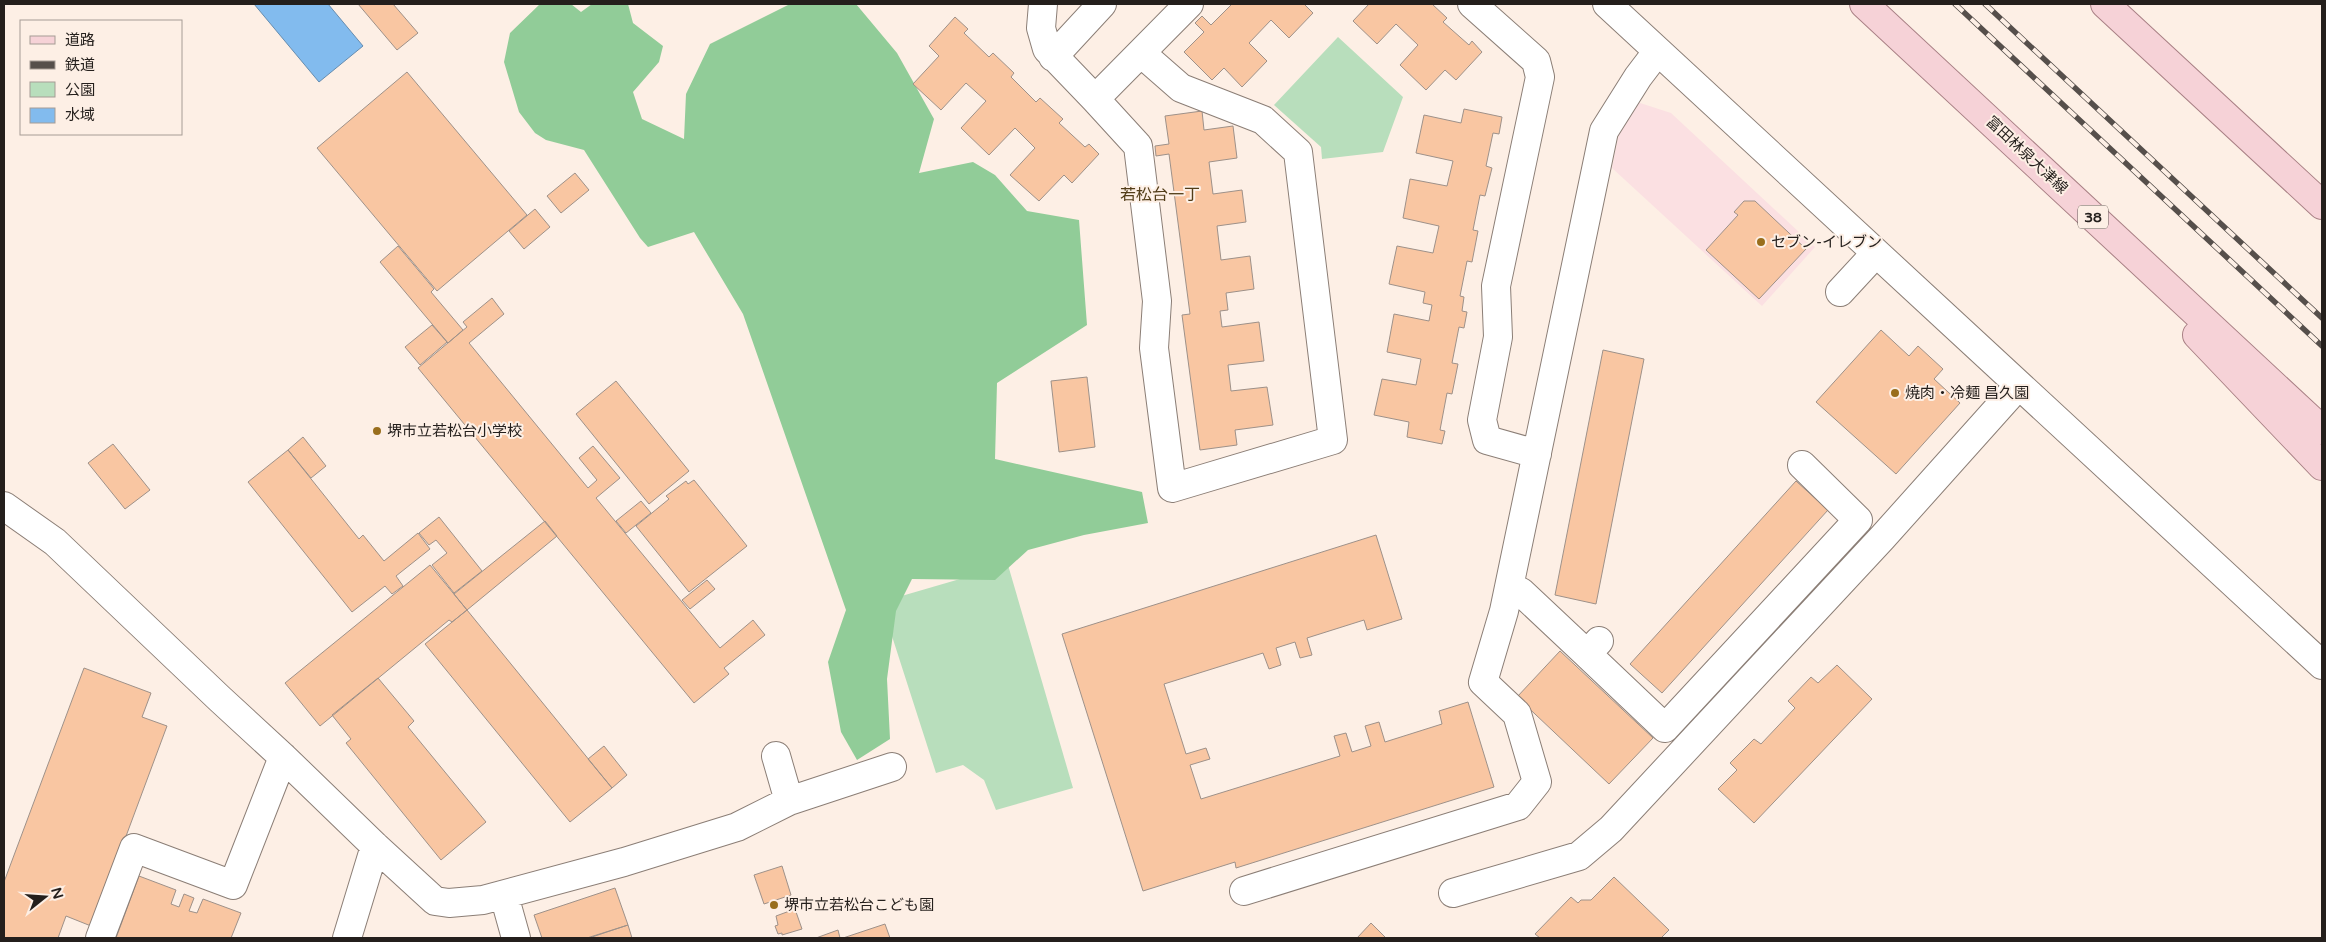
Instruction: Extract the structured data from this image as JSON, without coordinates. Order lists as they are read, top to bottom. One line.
{"streets":{"main road":["富田林泉大津線","38"]},"districts":["若松台一丁"],"places":["セブン-イレブン","焼肉・冷麺 昌久園","堺市立若松台小学校","堺市立若松台こども園"],"legend":["道路","鉄道","公園","水域"],"north":"right"}
